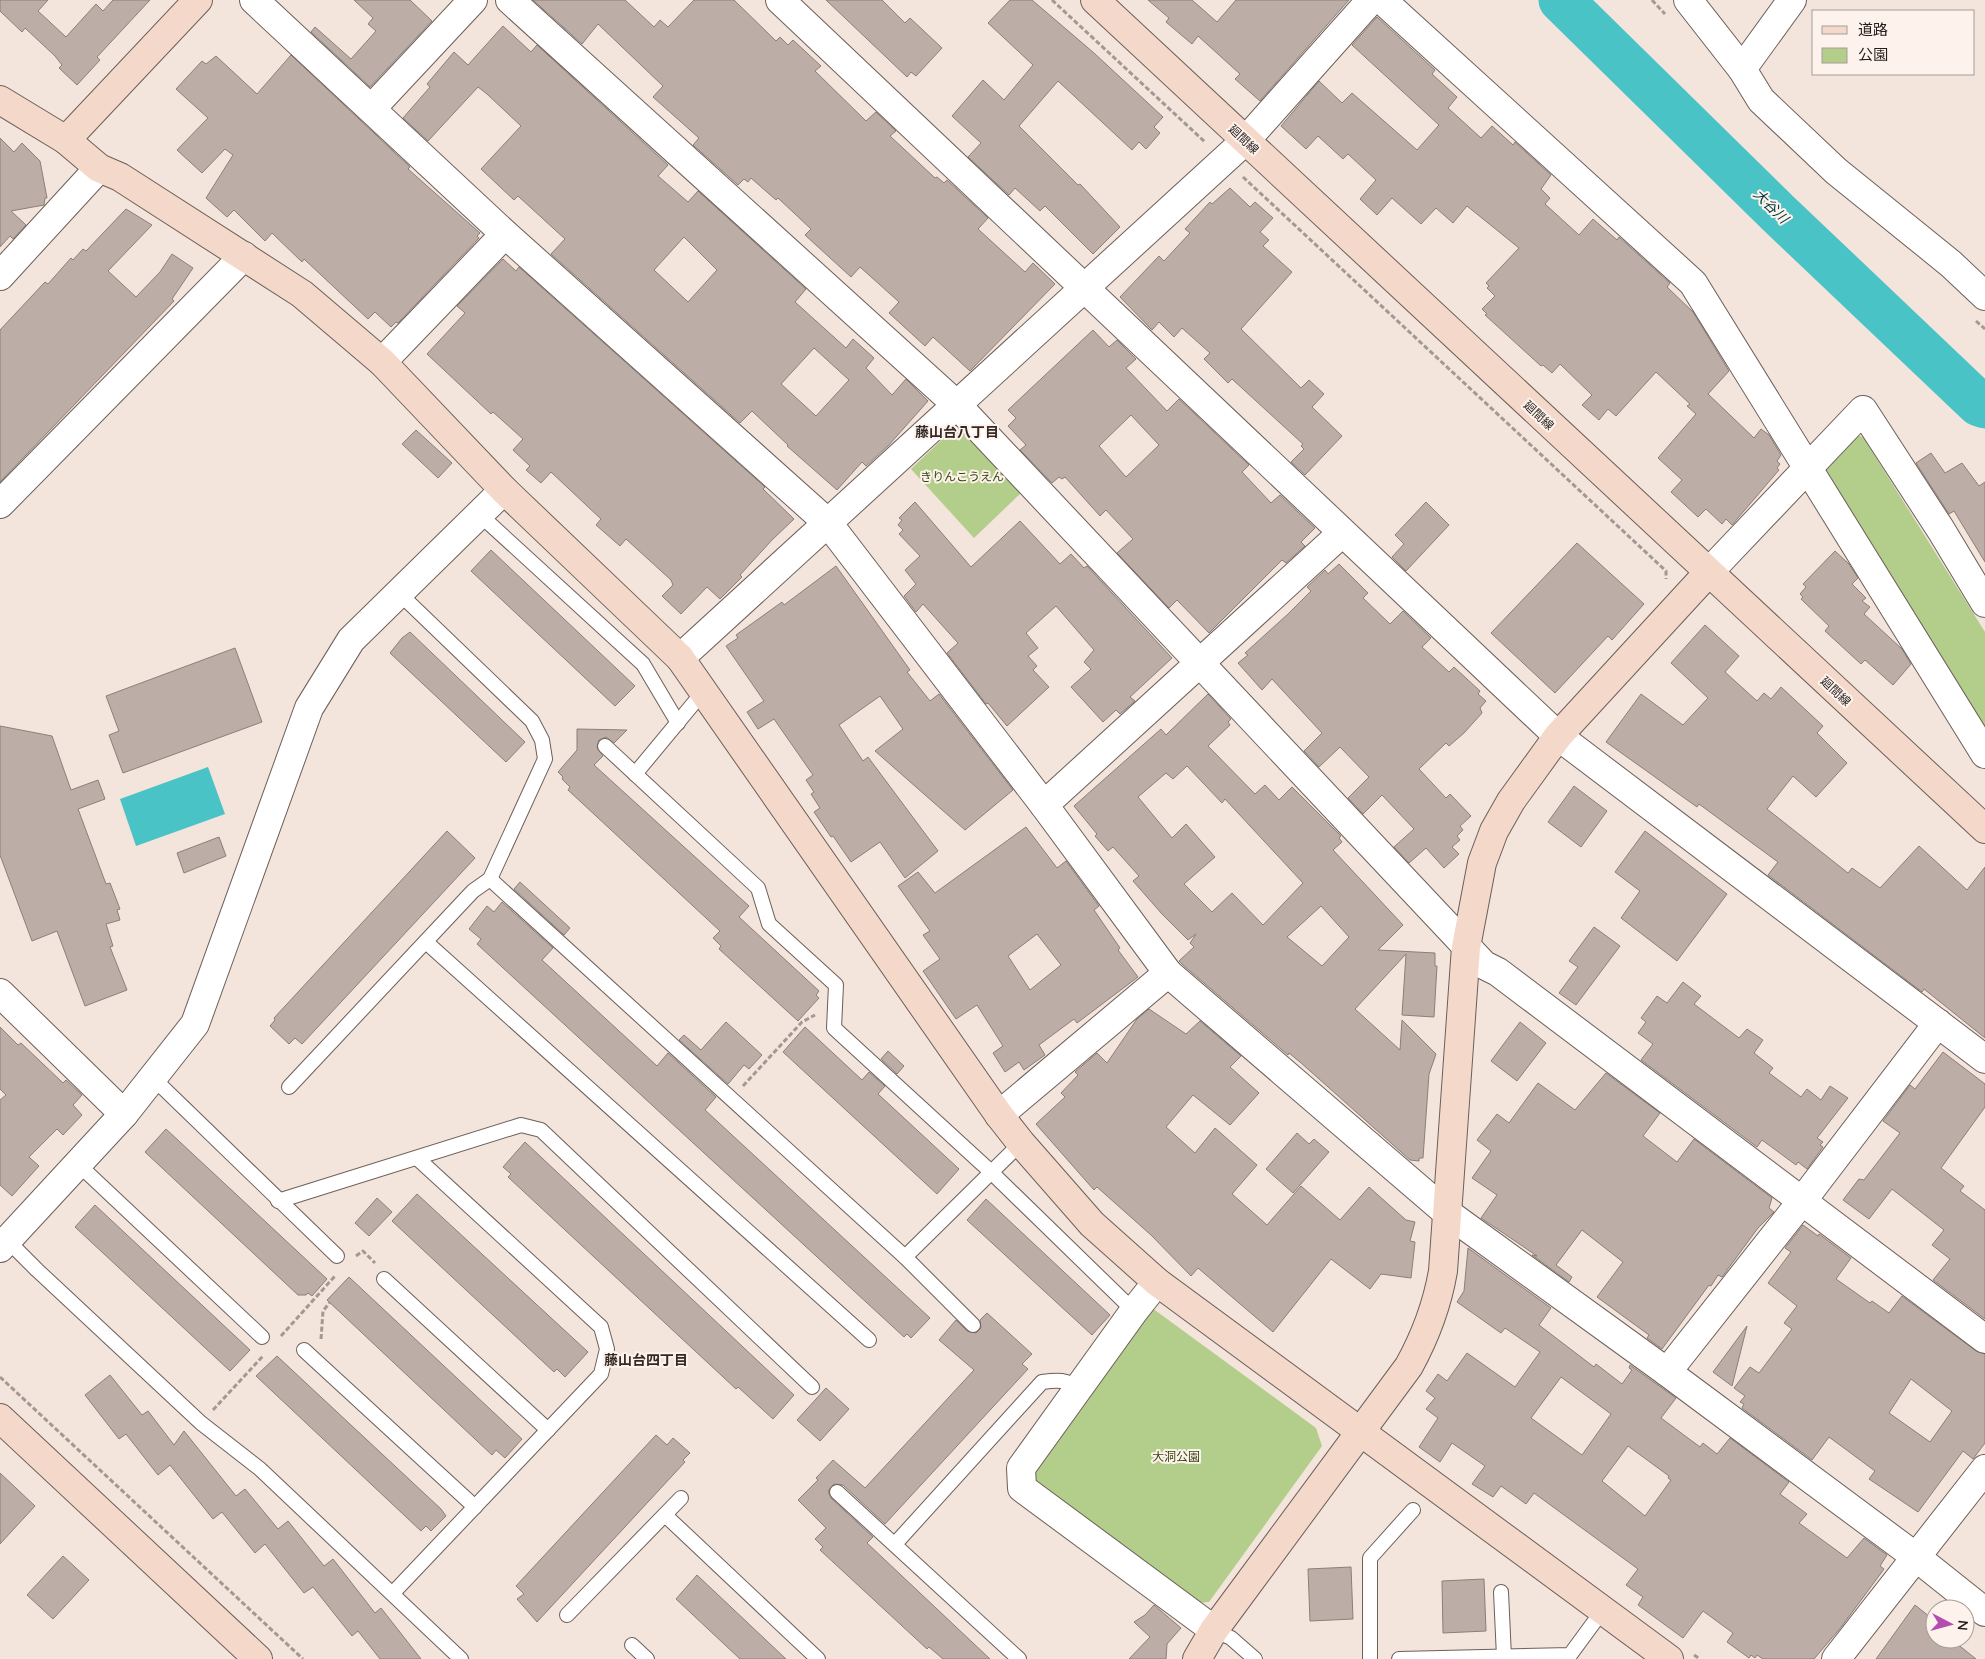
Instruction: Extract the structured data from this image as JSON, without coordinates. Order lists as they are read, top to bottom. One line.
{"streets":{"street":["廻間線"]},"districts":["藤山台八丁目","藤山台四丁目"],"water":["大谷川"],"parks":["きりんこうえん","大洞公園"],"legend":["道路","公園"],"north":"right"}
